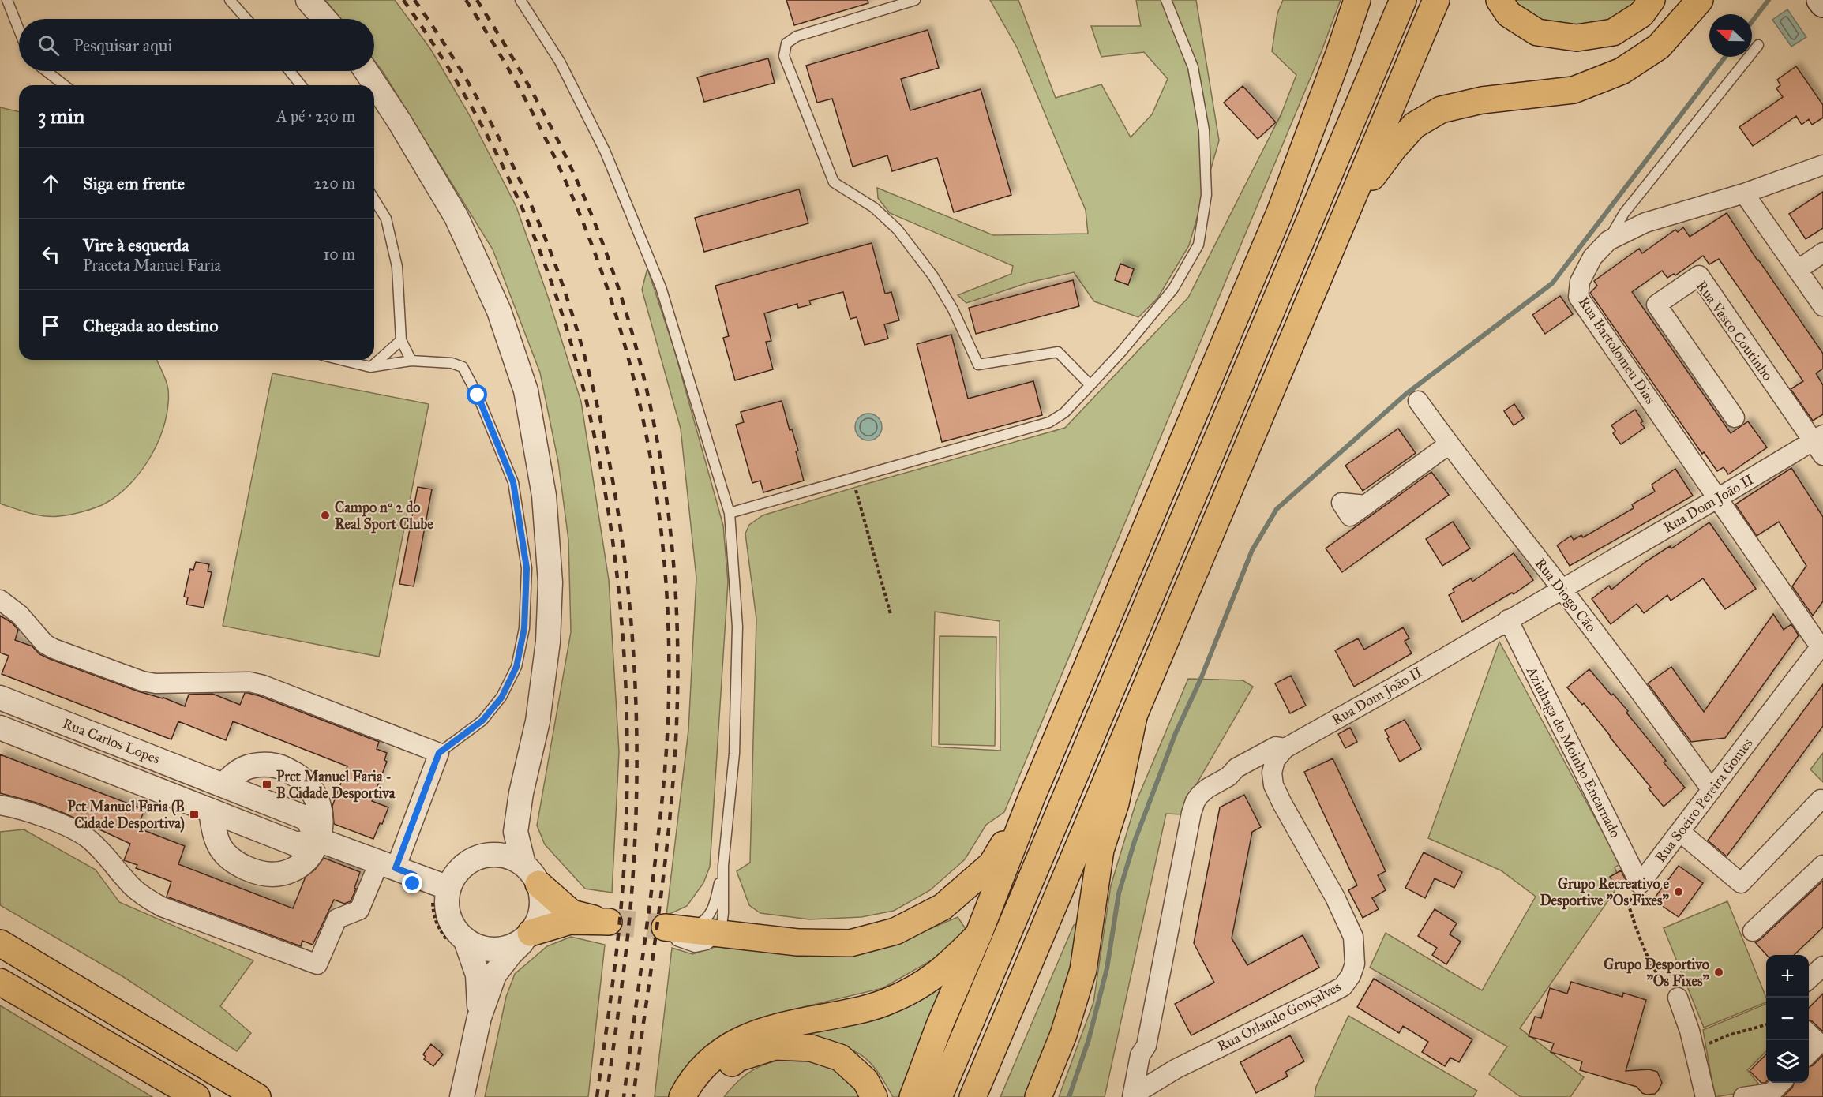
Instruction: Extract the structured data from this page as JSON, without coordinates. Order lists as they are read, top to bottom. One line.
{"streets":{"street":["Rua Vasco Coutinho","Rua Bartolomeu Dias","Rua Dom João II","Rua Diogo Cão","Rua Carlos Lopes","Azinhaga do Moinho Encarnado","Rua Soeiro Pereira Gomes","Rua Orlando Gonçalves"]},"crossings":[["Rua Vasco Coutinho","Rua Dom João II"],["Rua Bartolomeu Dias","Rua Dom João II"],["Rua Bartolomeu Dias","Rua Soeiro Pereira Gomes"],["Rua Dom João II","Rua Diogo Cão"],["Rua Dom João II","Azinhaga do Moinho Encarnado"],["Rua Dom João II","Rua Orlando Gonçalves"],["Rua Diogo Cão","Rua Soeiro Pereira Gomes"],["Azinhaga do Moinho Encarnado","Rua Soeiro Pereira Gomes"]],"places":{"other":["Campo nº 2 do Real Sport Clube","Grupo Recreativo e Desportive \"Os Fixes\"","Grupo Desportivo \"Os Fixes\""],"transit":["Prct Manuel Faria - B Cidade Desportiva","Pct Manuel Faria (B Cidade Desportiva)"]},"north":"left","page":{"search":"Pesquisar aqui","heading":["3 min","A pé · 230 m"],"list":[["Siga em frente","220 m"],["Vire à esquerda","Praceta Manuel Faria","10 m"],"Chegada ao destino"],"map_buttons":["+","−"]}}
